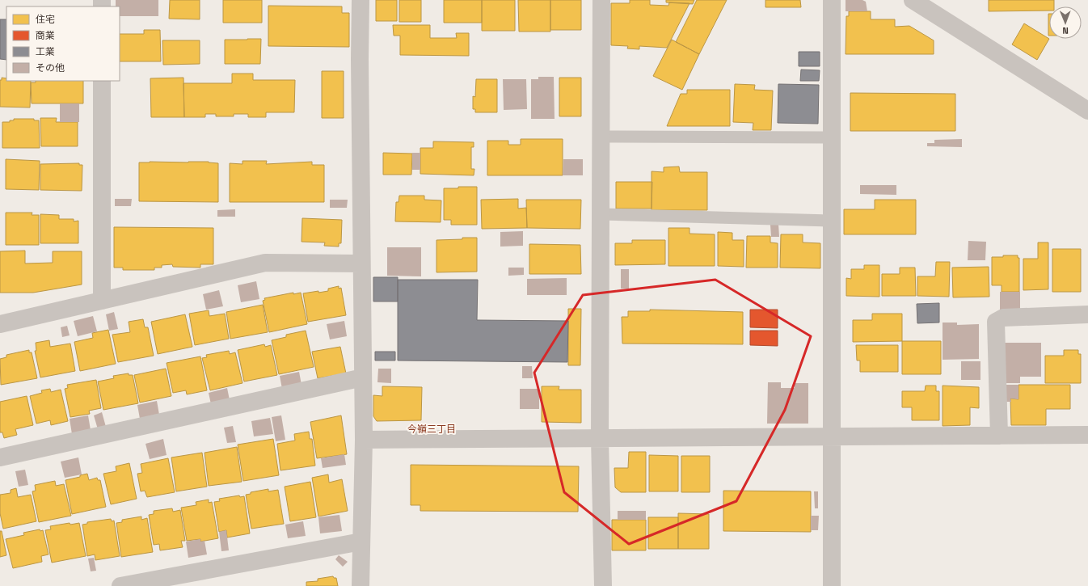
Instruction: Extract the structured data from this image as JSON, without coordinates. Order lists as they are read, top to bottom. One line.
{"districts":["今嶺三丁目"],"legend":["住宅","商業","工業","その他"],"north":"bottom"}
